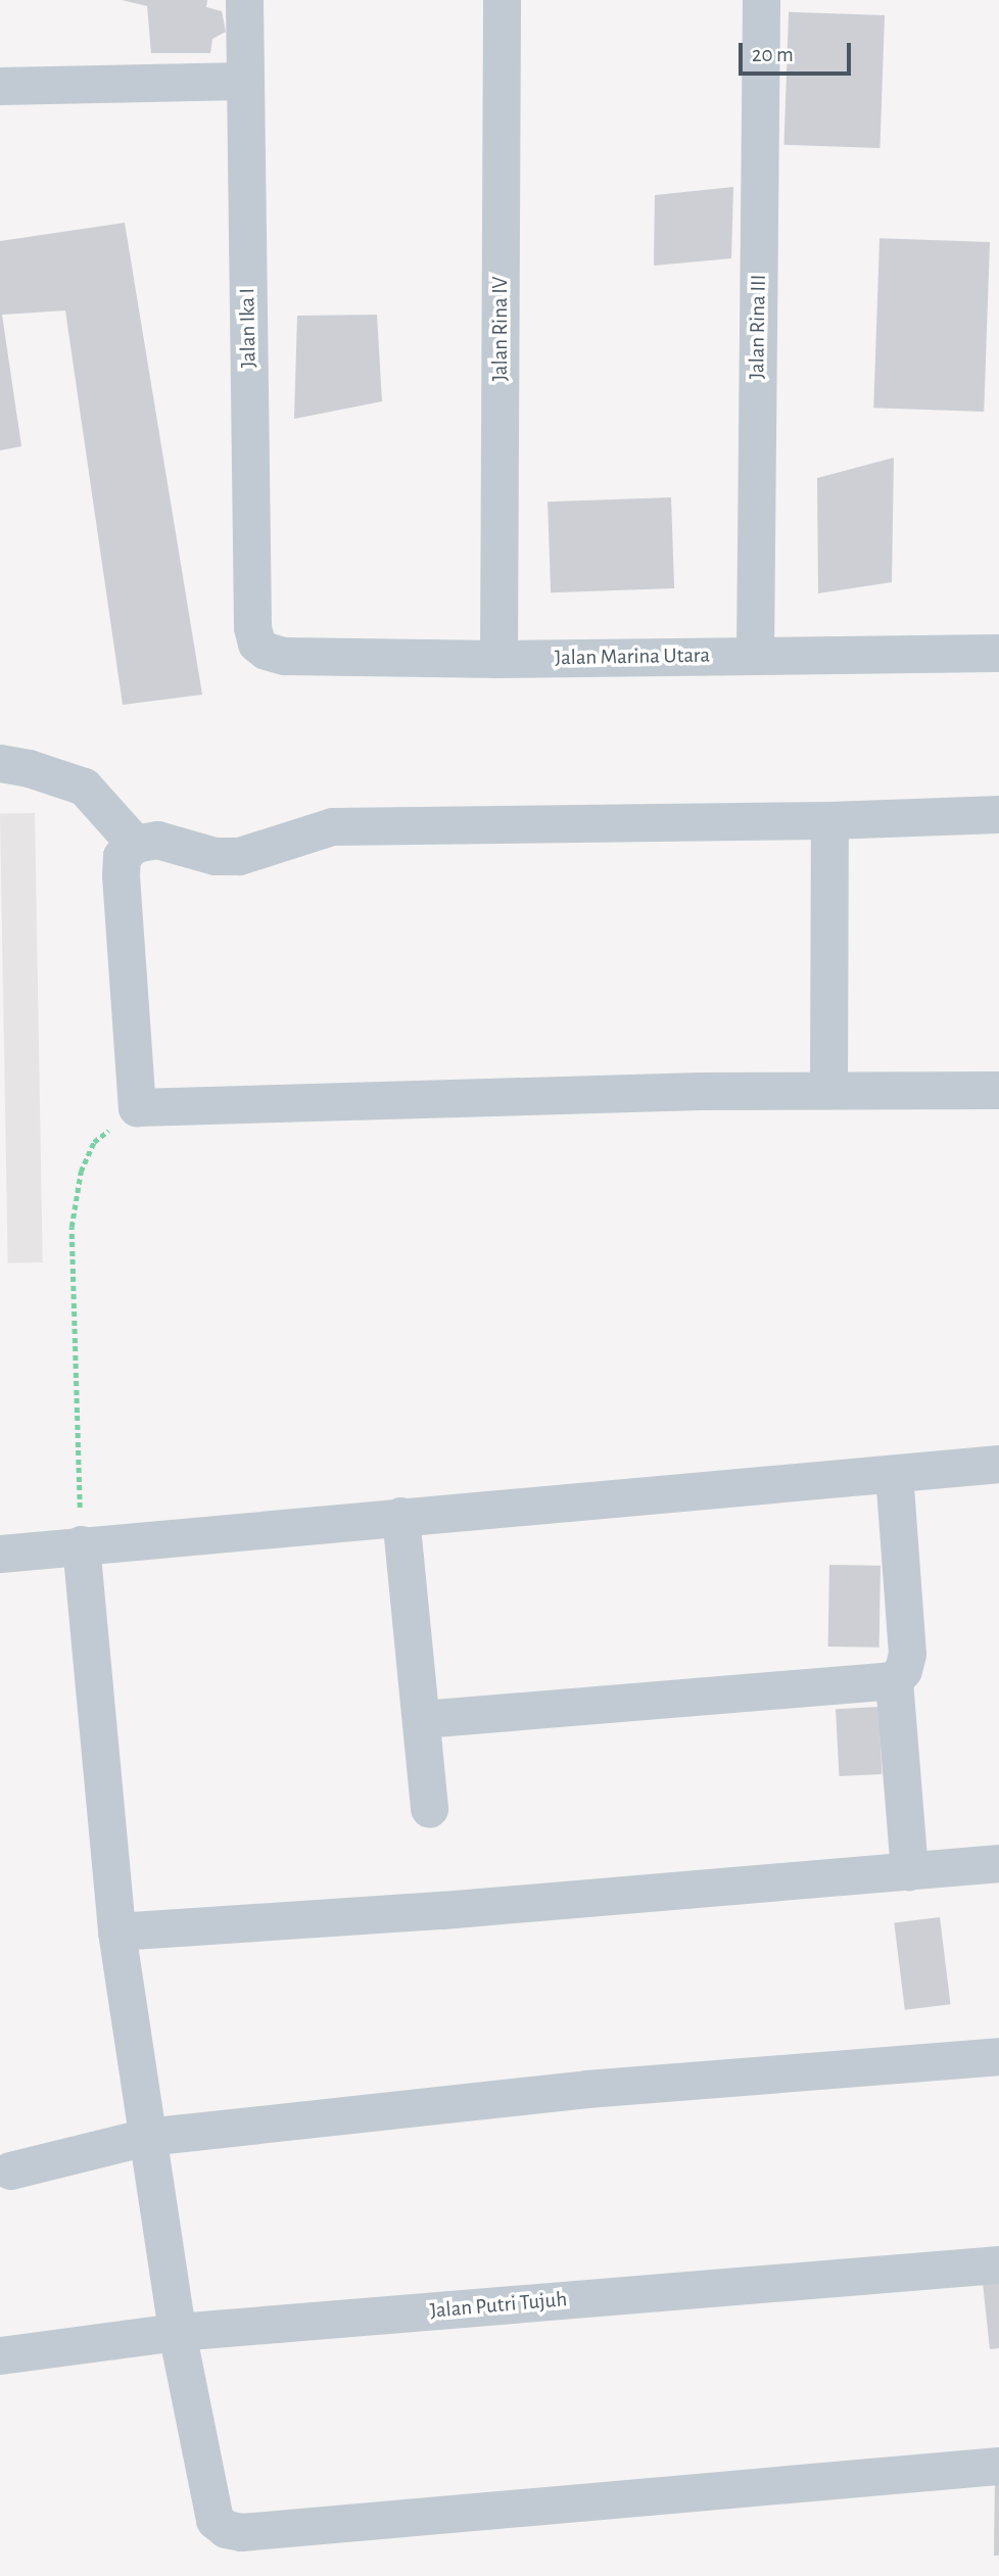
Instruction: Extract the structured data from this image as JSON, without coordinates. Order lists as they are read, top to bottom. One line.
{"streets":{"street":["Jalan Rina III","Jalan Ika I","Jalan Rina IV","Jalan Marina Utara","Jalan Putri Tujuh"]},"crossings":[["Jalan Rina III","Jalan Marina Utara"],["Jalan Ika I","Jalan Marina Utara"],["Jalan Rina IV","Jalan Marina Utara"]],"scale_bar":"20 m"}
